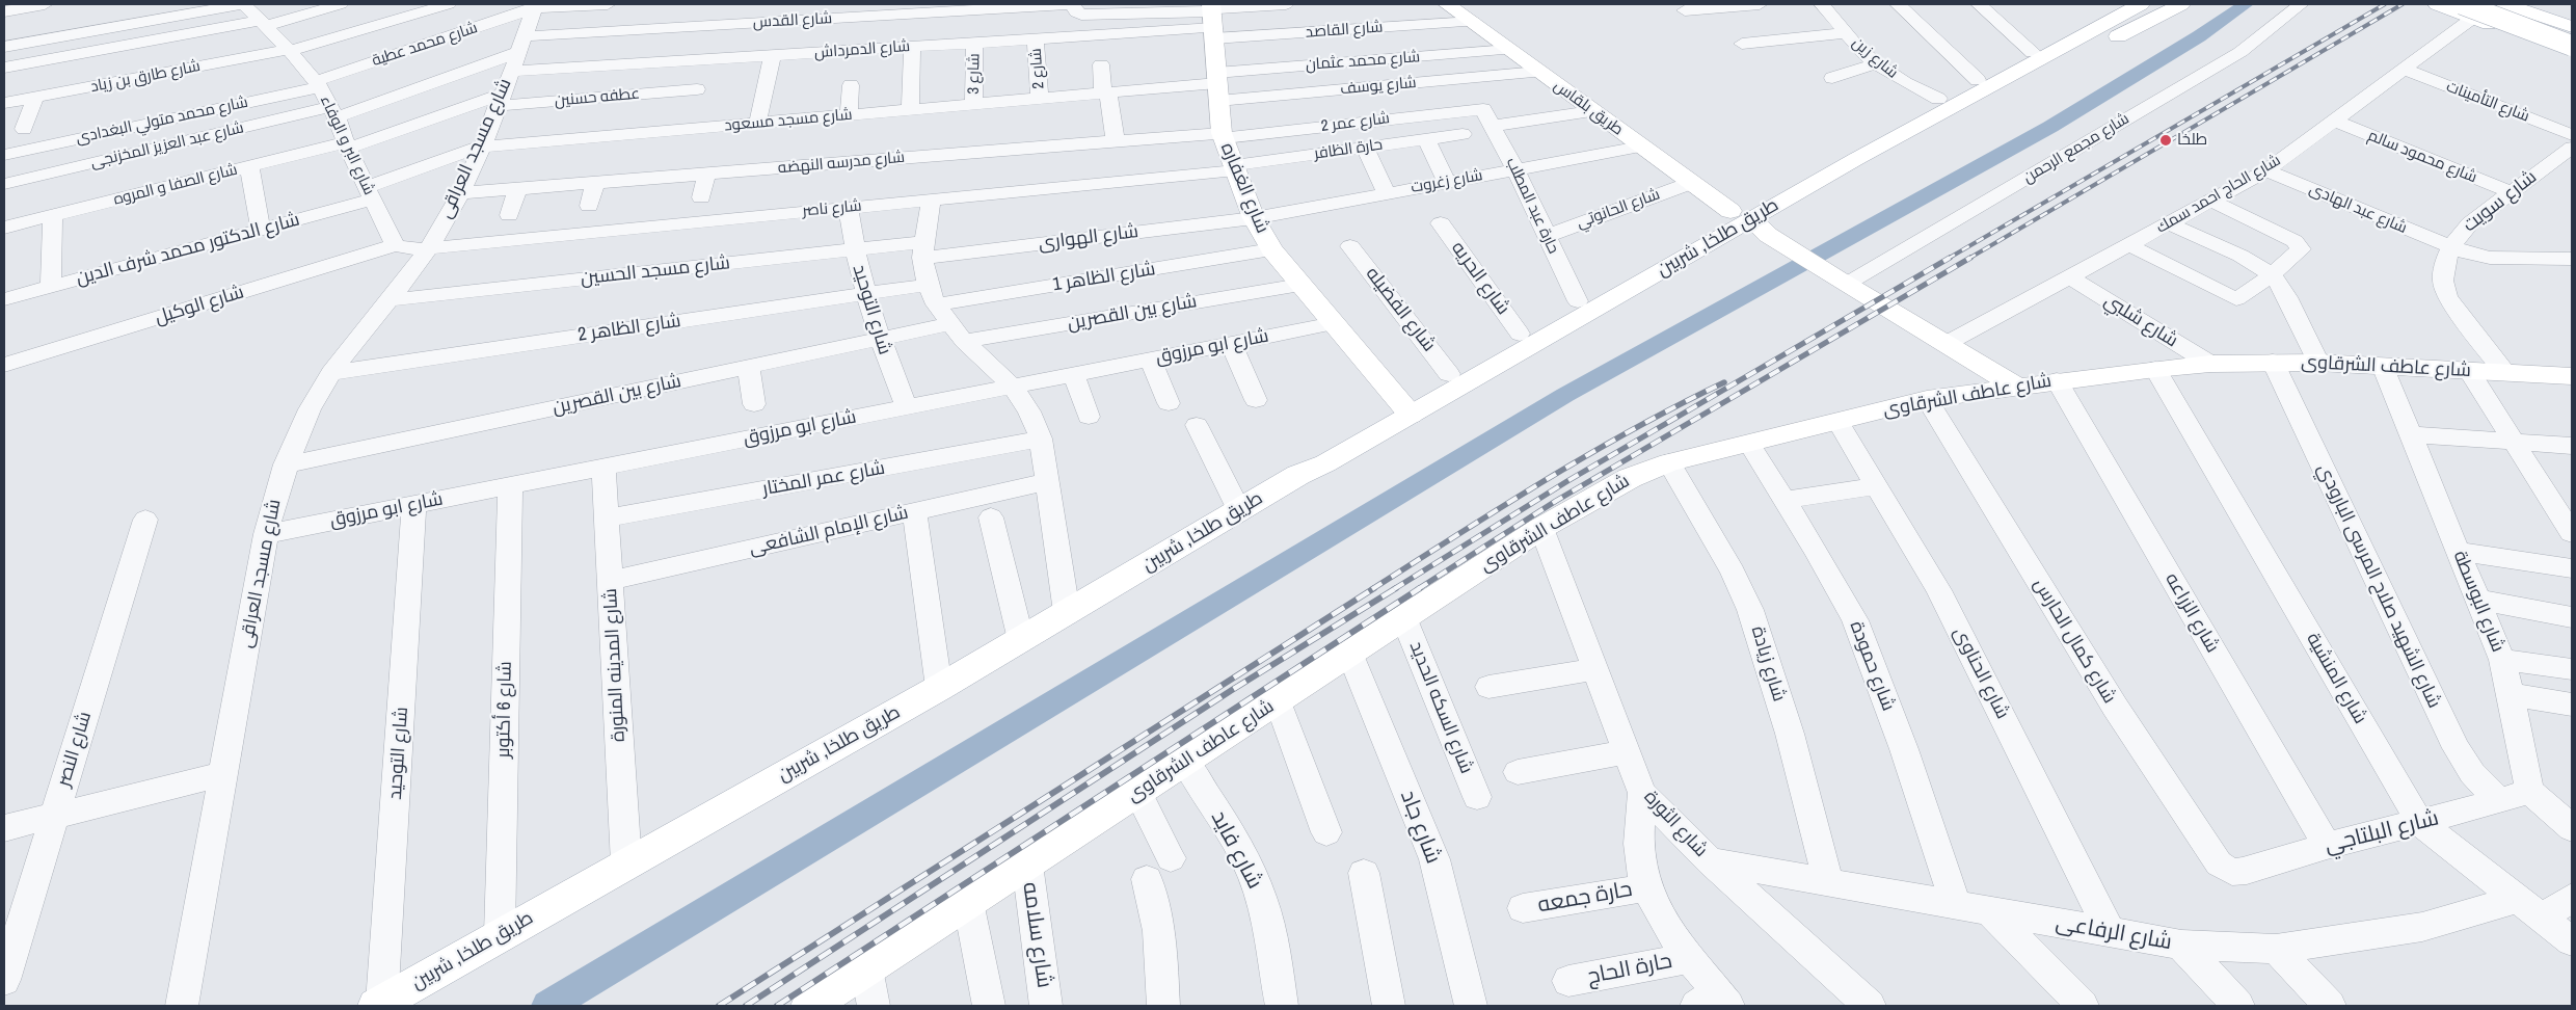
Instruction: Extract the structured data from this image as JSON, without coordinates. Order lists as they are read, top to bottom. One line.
{"streets":{"main road":["طريق بلقاس","شارع الغفاره","طريق طلخا, شربين","شارع عاطف الشرقاوى"],"street":["شارع القدس","شارع محمد عطية","شارع الدمرداش","شارع زين","شارع محمد عثمان","شارع 2","شارع 3","شارع طارق بن زياد","شارع يوسف","عطفه حسنين","شارع التأمينات","شارع محمد متولي البغدادى","شارع مسجد مسعود","شارع عمر 2","شارع عبد العزيز المخزنجى","شارع البر و الوفاء","شارع مسجد العراقى","شارع مجمع الرحمن","حارة الظافر","شارع محمود سالم","شارع مدرسه النهضه","شارع زغروت","شارع الصفا و المروه","شارع الحاج احمد سمك","شارع سويت","حارة عبد المطلب","شارع ناصر","شارع الحانوتي","شارع عبد الهادى","شارع الهوارى","شارع الدكتور محمد شرف الدين","شارع مسجد الحسين","شارع الظاهر 1","شارع الحريه","شارع الوكيل","شارع التوحيد","شارع الفضيله","شارع بين القصرين","شارع شلبي","شارع الظاهر 2","شارع ابو مرزوق","شارع عمر المختار","شارع الإمام الشافعى","شارع الشهيد صلاح المرسى البارودي","شارع البوسطة","شارع الزراعه","شارع كمال الحارس","شارع زيادة","شارع المدينه المنورة","شارع حمودة","شارع الحناوى","شارع المنشية","شارع السكه الحديد","شارع 6 أكتوبر","شارع النصر","شارع الثورة","شارع جاد","شارع البلتاجي","شارع فايد","حارة جمعه","شارع الرفاعى","شارع سلامه","حارة الحاج"]},"crossings":[["شارع القدس","شارع الدمرداش"],["شارع القدس","شارع محمد عثمان"],["شارع القدس","شارع يوسف"],["شارع القدس","شارع مسجد مسعود"],["شارع القدس","شارع مسجد العراقى"],["شارع القدس","شارع الغفاره"],["شارع محمد عطية","شارع محمد متولي البغدادى"],["شارع محمد عطية","شارع البر و الوفاء"],["شارع محمد عطية","شارع مسجد العراقى"],["شارع الدمرداش","شارع محمد عثمان"],["شارع الدمرداش","شارع 2"],["شارع الدمرداش","شارع 3"],["شارع الدمرداش","شارع يوسف"],["شارع الدمرداش","شارع مسجد مسعود"],["شارع الدمرداش","شارع مسجد العراقى"],["شارع الدمرداش","شارع الغفاره"],["شارع زين","طريق طلخا, شربين"],["شارع محمد عثمان","شارع يوسف"],["شارع محمد عثمان","طريق بلقاس"],["شارع محمد عثمان","شارع مسجد مسعود"],["شارع محمد عثمان","شارع الغفاره"],["شارع 2","شارع مسجد مسعود"],["شارع 3","شارع مسجد مسعود"],["شارع طارق بن زياد","شارع البر و الوفاء"],["شارع يوسف","طريق بلقاس"],["شارع يوسف","شارع مسجد مسعود"],["شارع يوسف","شارع الغفاره"],["عطفه حسنين","شارع البر و الوفاء"],["عطفه حسنين","شارع مسجد العراقى"],["عطفه حسنين","شارع الصفا و المروه"],["شارع التأمينات","شارع الحاج احمد سمك"],["طريق بلقاس","شارع عمر 2"],["طريق بلقاس","شارع مجمع الرحمن"],["طريق بلقاس","شارع زغروت"],["طريق بلقاس","شارع الحانوتي"],["طريق بلقاس","طريق طلخا, شربين"],["شارع محمد متولي البغدادى","شارع البر و الوفاء"],["شارع مسجد مسعود","شارع البر و الوفاء"],["شارع مسجد مسعود","شارع مسجد العراقى"],["شارع مسجد مسعود","شارع الغفاره"],["شارع مسجد مسعود","شارع الدكتور محمد شرف الدين"],["شارع عمر 2","شارع مدرسه النهضه"],["شارع عمر 2","شارع الغفاره"],["شارع عمر 2","حارة عبد المطلب"],["شارع عبد العزيز المخزنجى","شارع البر و الوفاء"],["شارع البر و الوفاء","شارع الصفا و المروه"],["شارع البر و الوفاء","شارع الدكتور محمد شرف الدين"],["شارع البر و الوفاء","شارع الوكيل"],["شارع مسجد العراقى","شارع مدرسه النهضه"],["شارع مسجد العراقى","شارع ناصر"],["شارع مسجد العراقى","شارع مسجد الحسين"],["شارع مسجد العراقى","شارع بين القصرين"],["شارع مسجد العراقى","شارع الظاهر 2"],["شارع مسجد العراقى","شارع ابو مرزوق"],["حارة الظافر","شارع الغفاره"],["حارة الظافر","شارع ناصر"],["شارع محمود سالم","شارع الحاج احمد سمك"],["شارع محمود سالم","شارع سويت"],["شارع مدرسه النهضه","شارع الغفاره"],["شارع زغروت","شارع الغفاره"],["شارع زغروت","حارة عبد المطلب"],["شارع زغروت","شارع الهوارى"],["شارع الغفاره","شارع ناصر"],["شارع الغفاره","شارع الهوارى"],["شارع الغفاره","طريق طلخا, شربين"],["شارع الغفاره","شارع الظاهر 1"],["شارع الغفاره","شارع بين القصرين"],["شارع الغفاره","شارع ابو مرزوق"],["شارع الحاج احمد سمك","شارع عبد الهادى"],["شارع الحاج احمد سمك","شارع شلبي"],["شارع سويت","شارع عبد الهادى"],["شارع سويت","شارع عاطف الشرقاوى"],["حارة عبد المطلب","شارع الحانوتي"],["حارة عبد المطلب","طريق طلخا, شربين"],["شارع ناصر","شارع التوحيد"],["شارع الهوارى","شارع مسجد الحسين"],["طريق طلخا, شربين","شارع الحريه"],["طريق طلخا, شربين","شارع التوحيد"],["طريق طلخا, شربين","شارع الفضيله"],["طريق طلخا, شربين","شارع المدينه المنورة"],["طريق طلخا, شربين","شارع 6 أكتوبر"],["شارع مسجد الحسين","شارع التوحيد"],["شارع الظاهر 1","شارع الظاهر 2"],["شارع التوحيد","شارع بين القصرين"],["شارع التوحيد","شارع الظاهر 2"],["شارع التوحيد","شارع ابو مرزوق"],["شارع شلبي","شارع عاطف الشرقاوى"],["شارع ابو مرزوق","شارع المدينه المنورة"],["شارع ابو مرزوق","شارع 6 أكتوبر"],["شارع عاطف الشرقاوى","شارع الشهيد صلاح المرسى البارودي"],["شارع عاطف الشرقاوى","شارع البوسطة"],["شارع عاطف الشرقاوى","شارع الزراعه"],["شارع عاطف الشرقاوى","شارع كمال الحارس"],["شارع عاطف الشرقاوى","شارع زيادة"],["شارع عاطف الشرقاوى","شارع حمودة"],["شارع عاطف الشرقاوى","شارع الحناوى"],["شارع عاطف الشرقاوى","شارع المنشية"],["شارع عاطف الشرقاوى","شارع السكه الحديد"],["شارع عاطف الشرقاوى","شارع الثورة"],["شارع عاطف الشرقاوى","شارع جاد"],["شارع عاطف الشرقاوى","شارع فايد"],["شارع عاطف الشرقاوى","شارع سلامه"],["شارع عمر المختار","شارع المدينه المنورة"],["شارع الإمام الشافعى","شارع المدينه المنورة"],["شارع الشهيد صلاح المرسى البارودي","شارع البلتاجي"],["شارع البوسطة","شارع البلتاجي"],["شارع الزراعه","شارع البلتاجي"],["شارع كمال الحارس","شارع البلتاجي"],["شارع زيادة","شارع الرفاعى"],["شارع حمودة","شارع الرفاعى"],["شارع الحناوى","شارع الرفاعى"],["شارع المنشية","شارع البلتاجي"],["شارع المنشية","شارع الرفاعى"],["شارع الثورة","شارع الرفاعى"]],"places":["طلخا"]}
